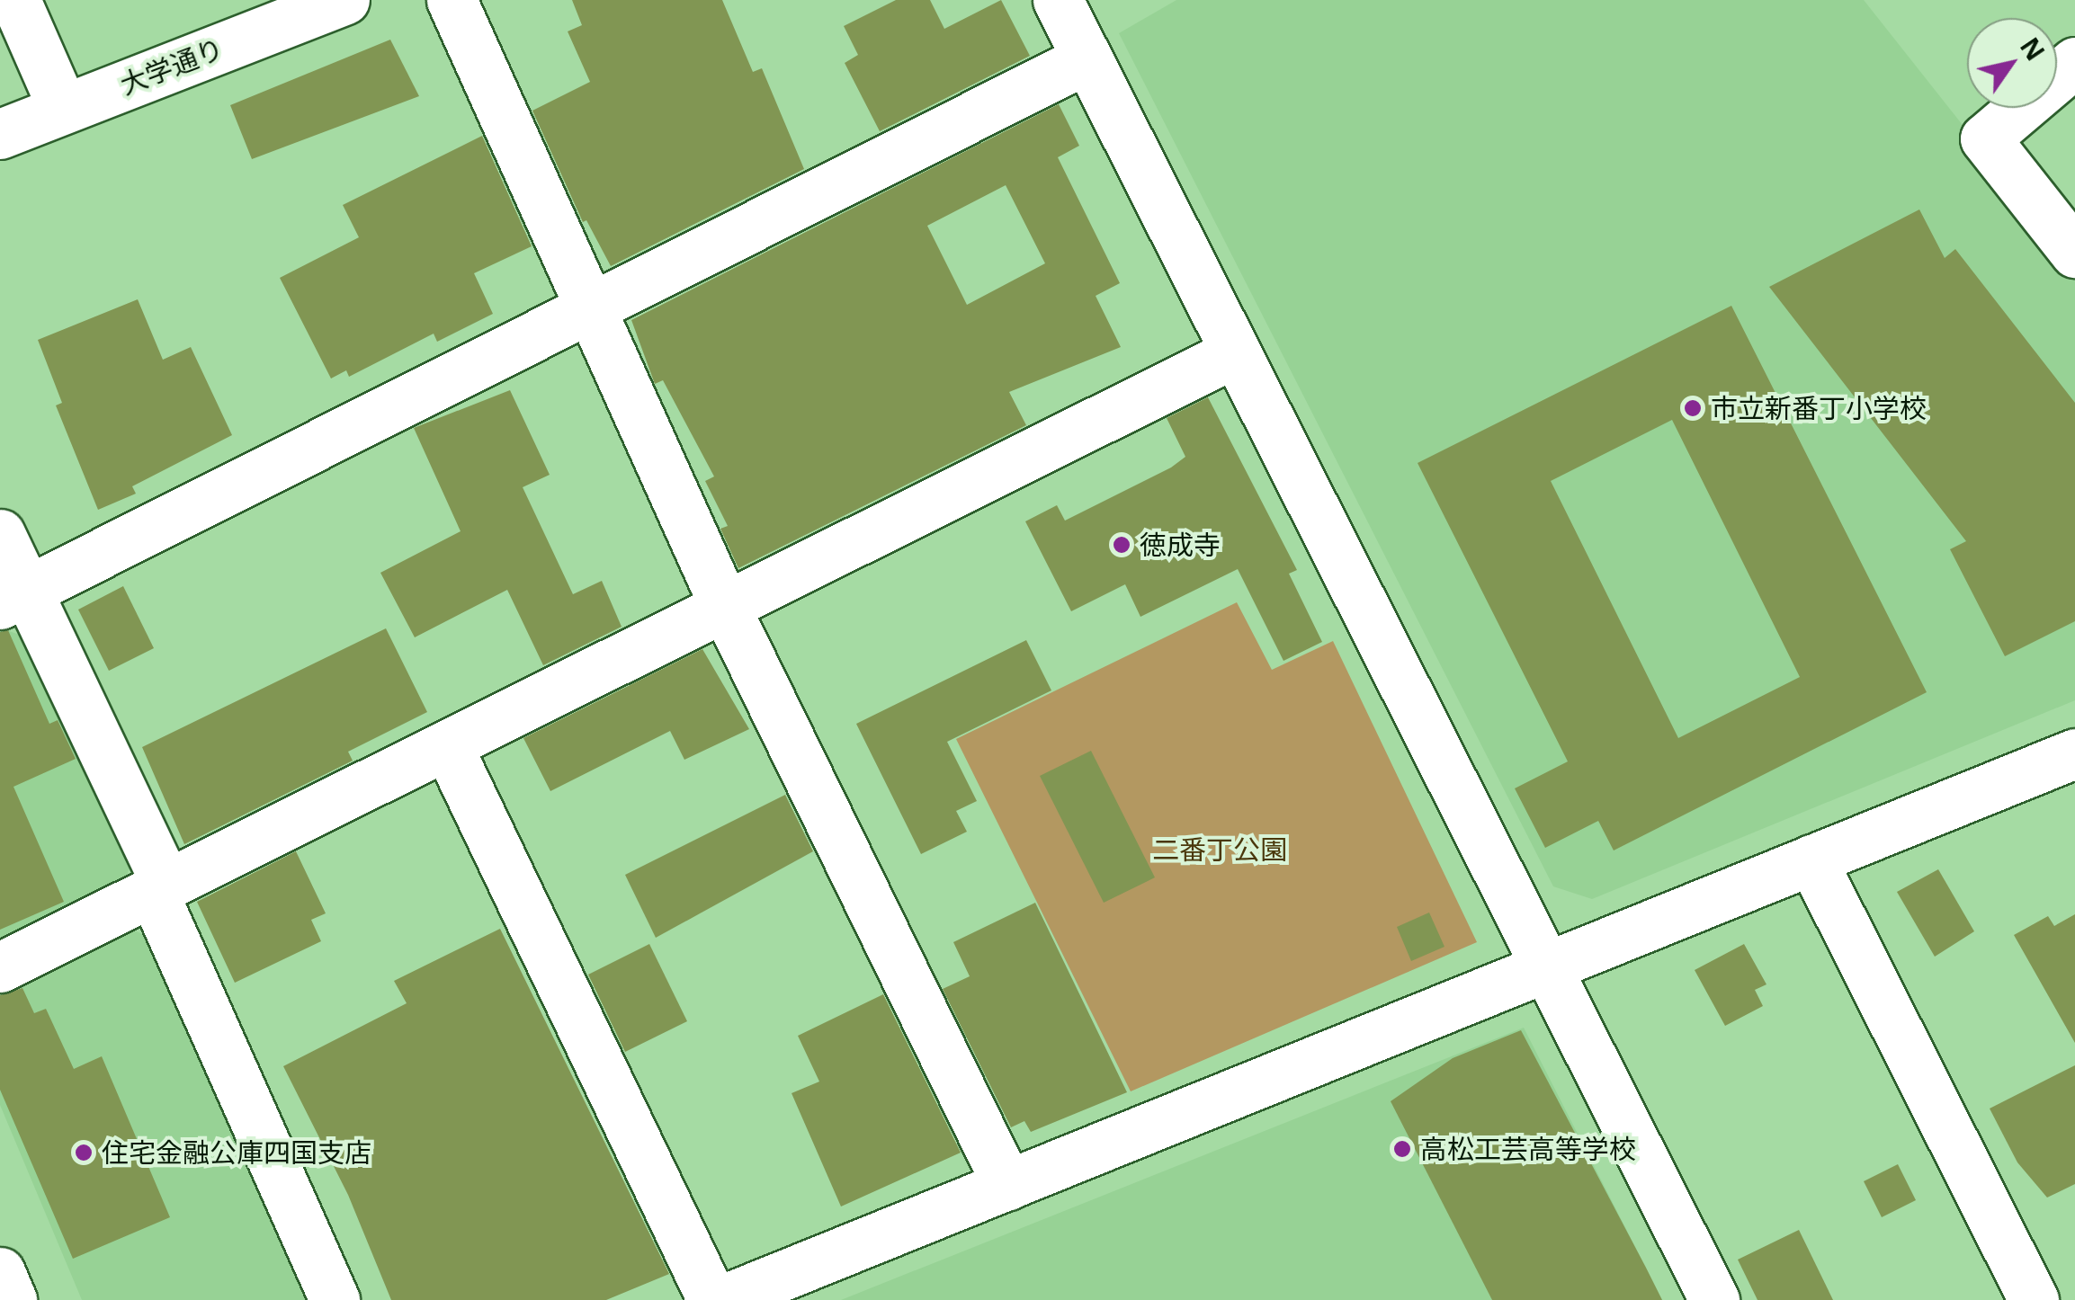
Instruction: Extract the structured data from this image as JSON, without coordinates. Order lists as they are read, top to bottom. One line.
{"streets":{"street":["大学通り"]},"parks":["二番丁公園"],"places":["市立新番丁小学校","徳成寺","高松工芸高等学校","住宅金融公庫四国支店"],"north":"top right"}
